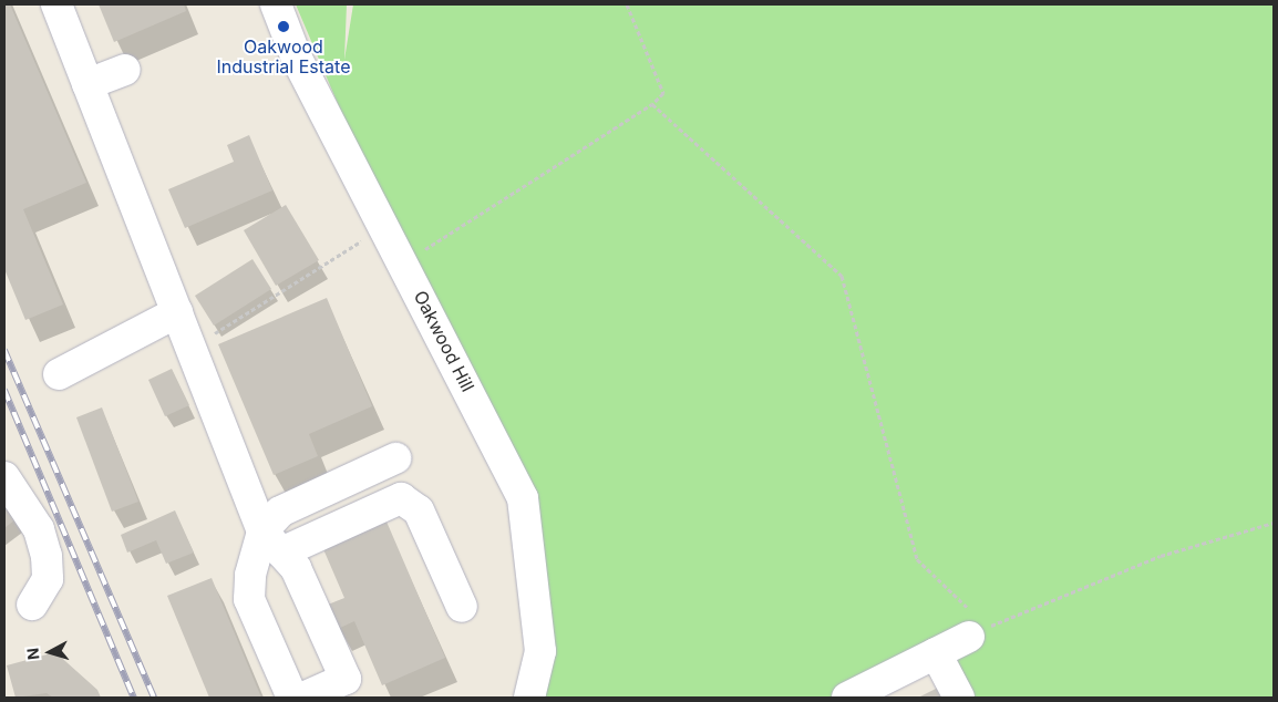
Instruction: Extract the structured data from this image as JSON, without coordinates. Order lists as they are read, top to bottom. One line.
{"streets":{"street":["Oakwood Hill"]},"places":["Oakwood Industrial Estate"],"north":"left"}
